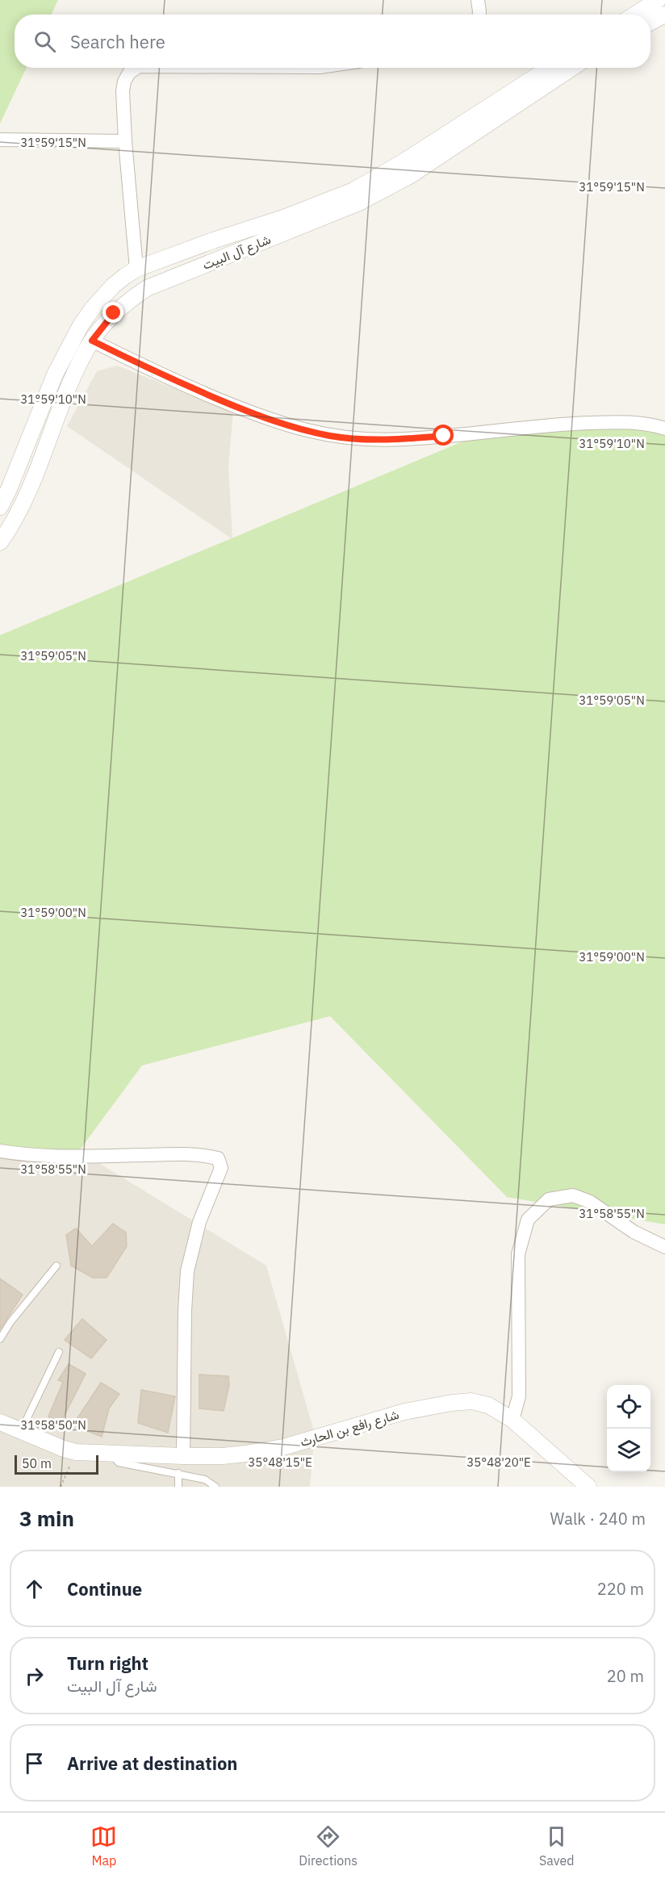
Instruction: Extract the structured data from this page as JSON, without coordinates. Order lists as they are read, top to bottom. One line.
{"streets":{"street":["شارع آل البيت","شارع رافع بن الحارث"]},"scale_bar":"50 m","page":{"search":"Search here","scale":"50 m","heading":["3 min","Walk · 240 m"],"list":[["Continue","220 m"],["Turn right","شارع آل البيت","20 m"],"Arrive at destination"],"nav":["Map","Directions","Saved"]},"coordinates":["31°59'15\"N","31°59'10\"N","31°59'05\"N","31°59'00\"N","31°58'55\"N","31°58'50\"N","35°48'15\"E","35°48'20\"E"]}
